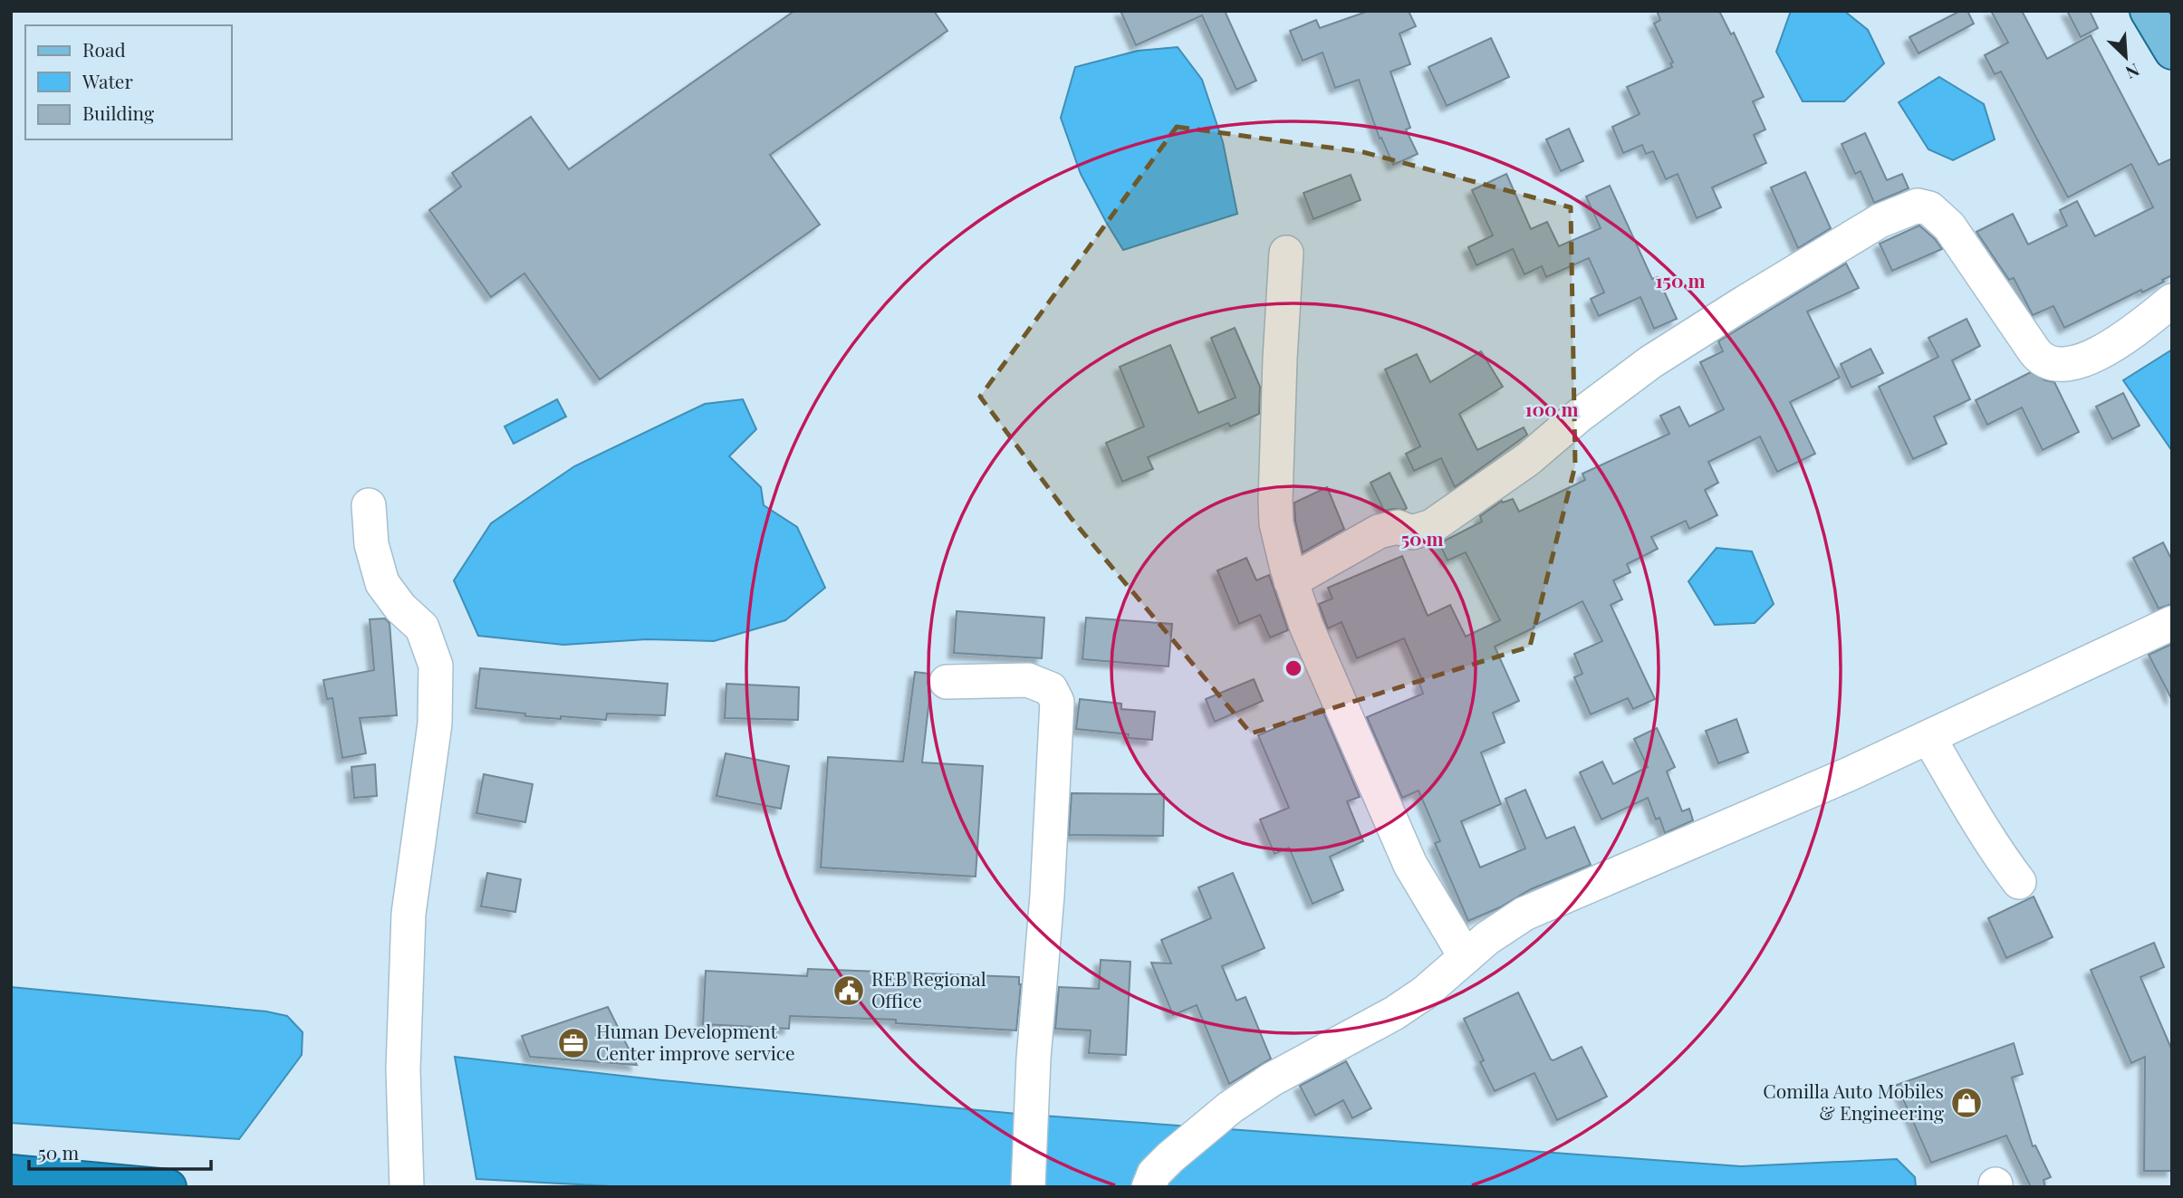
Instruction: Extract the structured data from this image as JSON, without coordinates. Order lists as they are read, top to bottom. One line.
{"places":{"public building":["REB Regional Office"],"office":["Human Development Center improve service"],"shop":["Comilla Auto Mobiles & Engineering"]},"legend":["Road","Water","Building"],"scale_bar":"50 m","north":"bottom right","rings":["150 m","100 m","50 m"]}
